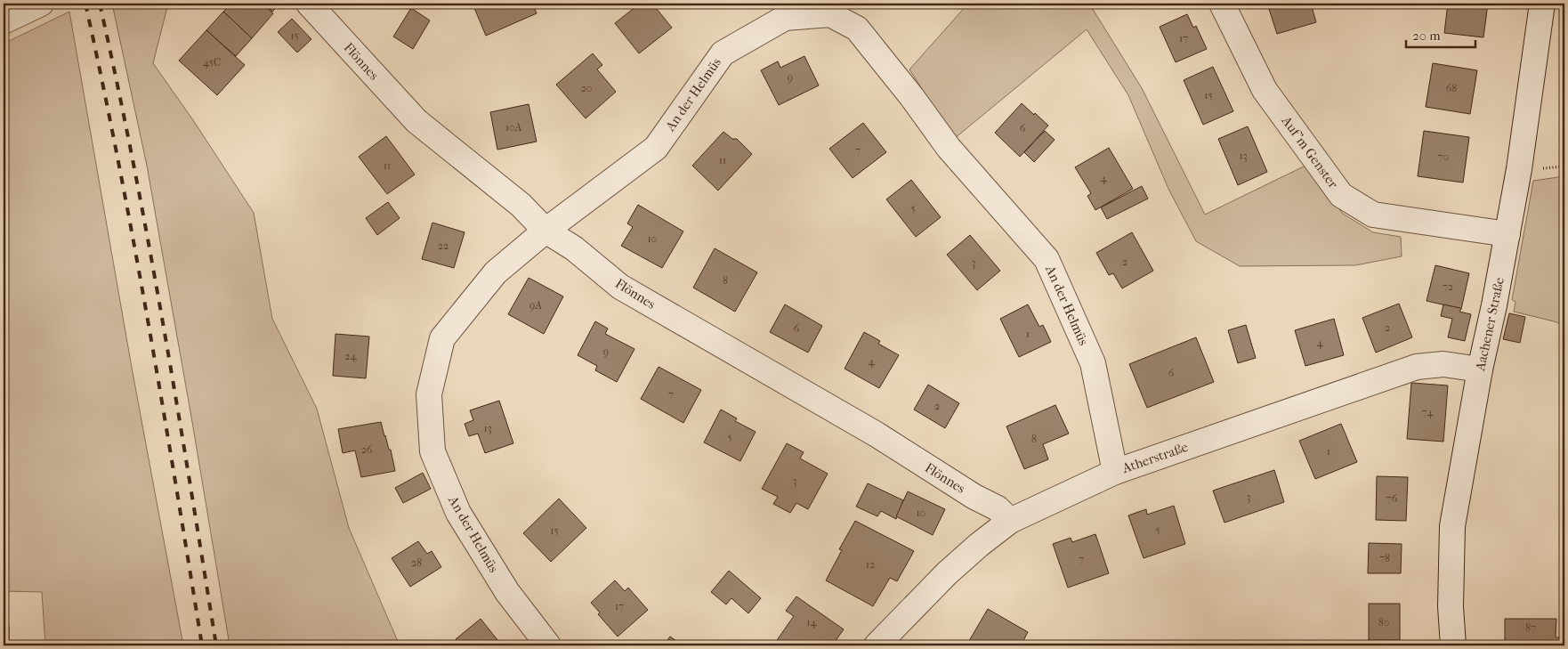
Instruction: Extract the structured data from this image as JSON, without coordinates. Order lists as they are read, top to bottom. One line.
{"streets":{"street":["Flönnes","An der Helmüs","Auf'm Genster","Aachener Straße","Atherstraße"]},"crossings":[["Flönnes","An der Helmüs"],["Flönnes","Atherstraße"],["An der Helmüs","Atherstraße"],["Auf'm Genster","Aachener Straße"],["Aachener Straße","Atherstraße"]],"house_numbers":["15","17","45C","9","20","68","15","10A","6","7","13","70","11","11","4","5","10","22","2","3","8","72","9A","2","6","1","4","9","24","4","6","7","2","74","13","5","8","26","1","3","3","76","10","5","15","78","7","28","12","17","14","80","87"],"scale_bar":"20 m"}
